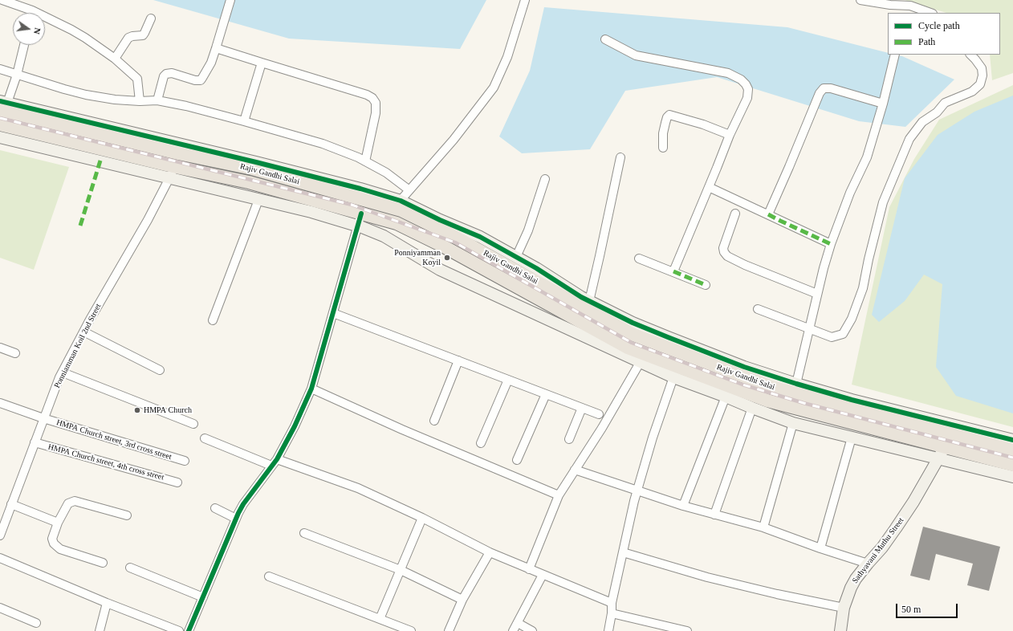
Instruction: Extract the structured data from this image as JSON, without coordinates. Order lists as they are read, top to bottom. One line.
{"streets":{"main road":["Rajiv Gandhi Salai"],"street":["Ponniamman Koil 2nd Street","HMPA Church street, 3rd cross street","HMPA Church street, 4th cross street","Sathyavani Muthu Street"]},"crossings":[["Rajiv Gandhi Salai","Ponniamman Koil 2nd Street"],["Rajiv Gandhi Salai","Sathyavani Muthu Street"],["Ponniamman Koil 2nd Street","HMPA Church street, 3rd cross street"],["Ponniamman Koil 2nd Street","HMPA Church street, 4th cross street"]],"places":["Ponniyamman Koyil","HMPA Church"],"legend":["Cycle path","Path"],"scale_bar":"50 m","north":"right"}
